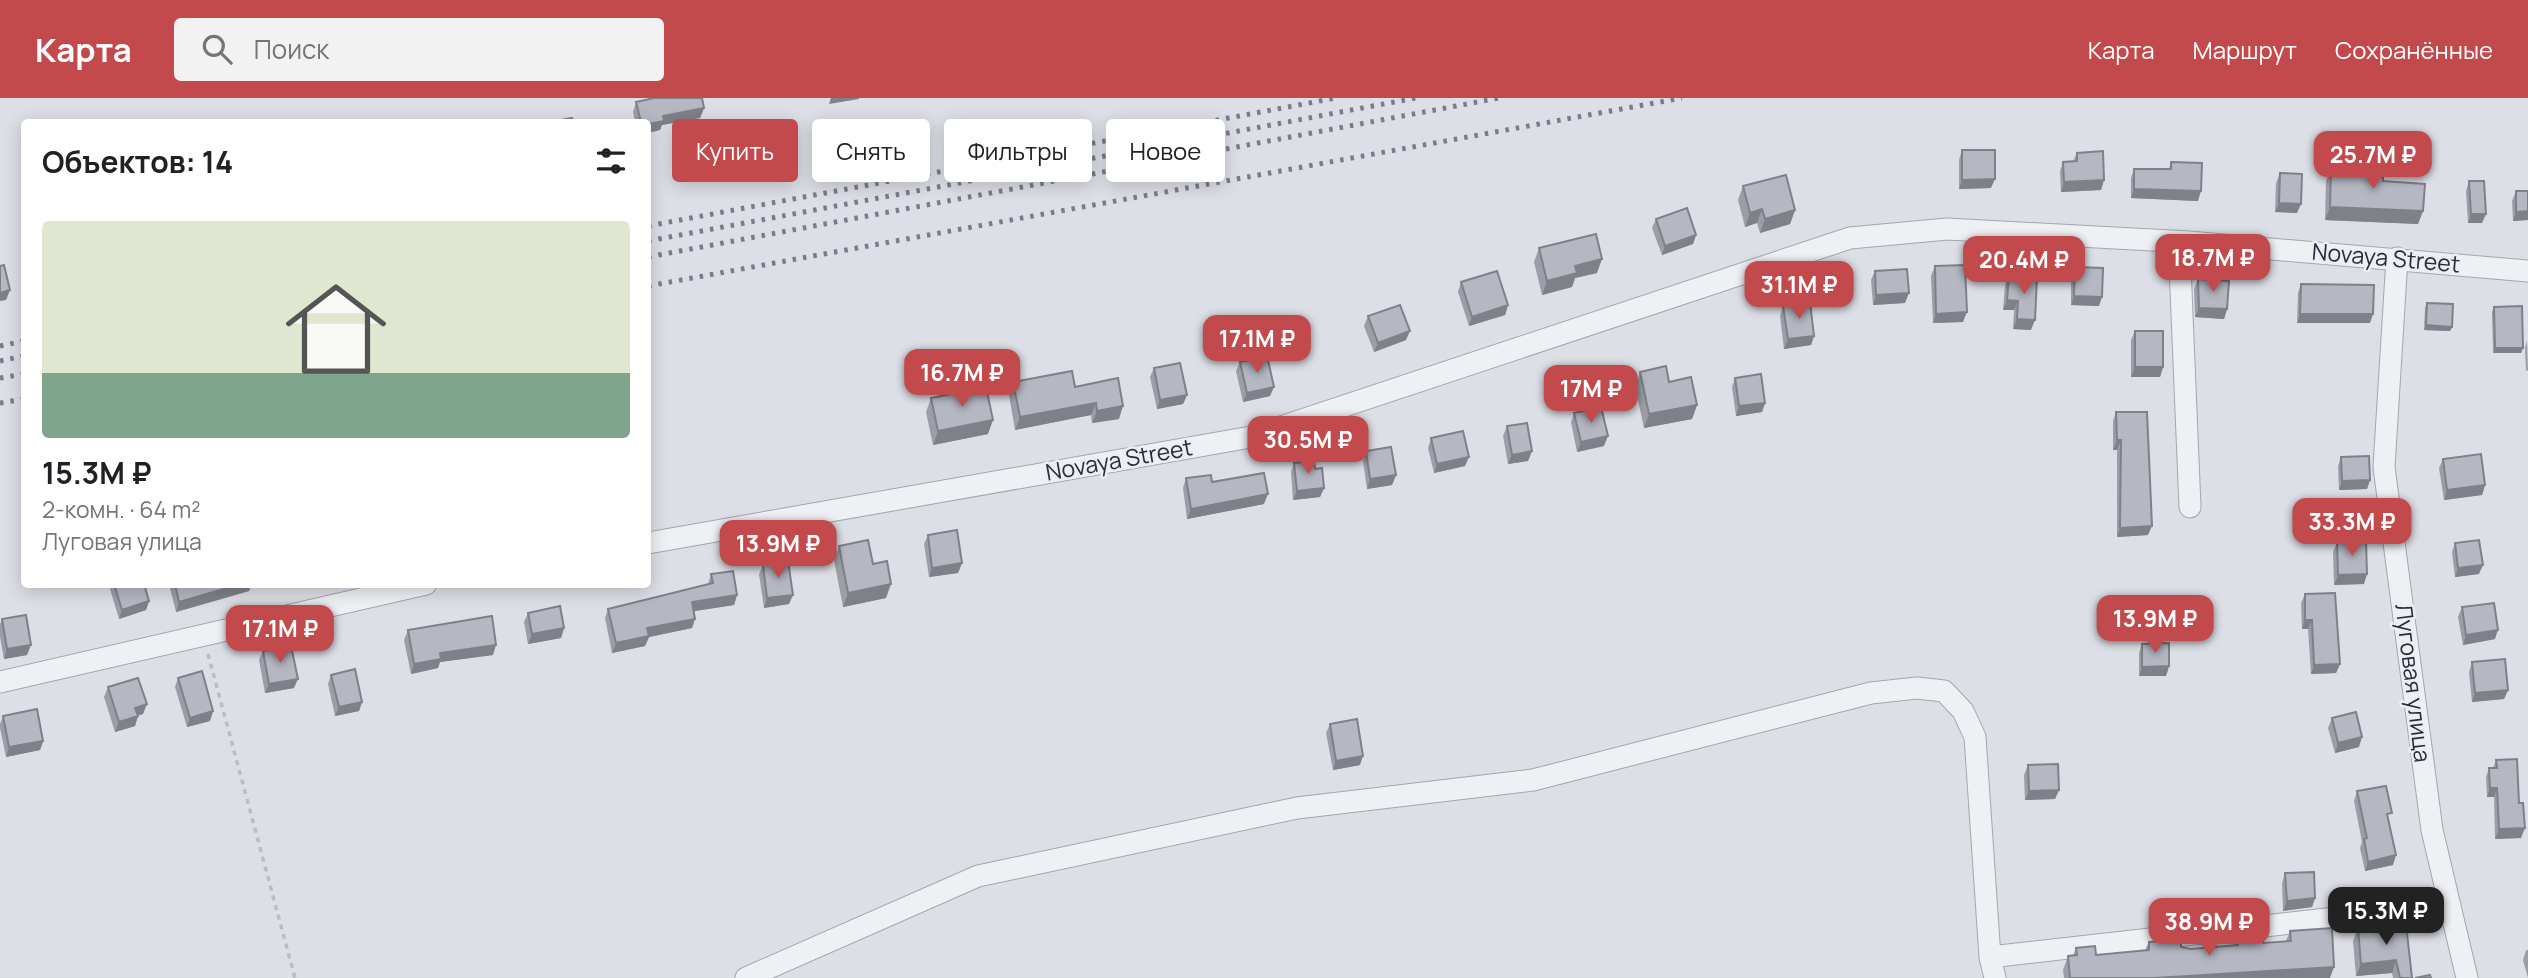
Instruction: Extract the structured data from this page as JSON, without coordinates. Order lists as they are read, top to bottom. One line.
{"streets":{"street":["Novaya Street","Луговая улица"]},"crossings":[["Novaya Street","Луговая улица"]],"page":{"header":"Карта","search":"Поиск","nav":["Карта","Маршрут","Сохранённые"],"chip":["Купить","Снять","Фильтры","Новое"],"heading":"Объектов: 14","price":["25.7M ₽","18.7M ₽","20.4M ₽","31.1M ₽","17.1M ₽","16.7M ₽","17M ₽","30.5M ₽","33.3M ₽","13.9M ₽","13.9M ₽","17.1M ₽","15.3M ₽","38.9M ₽"],"list":[{"name":"15.3M ₽","note":"2-комн. · 64 m² · Луговая улица"}]}}
